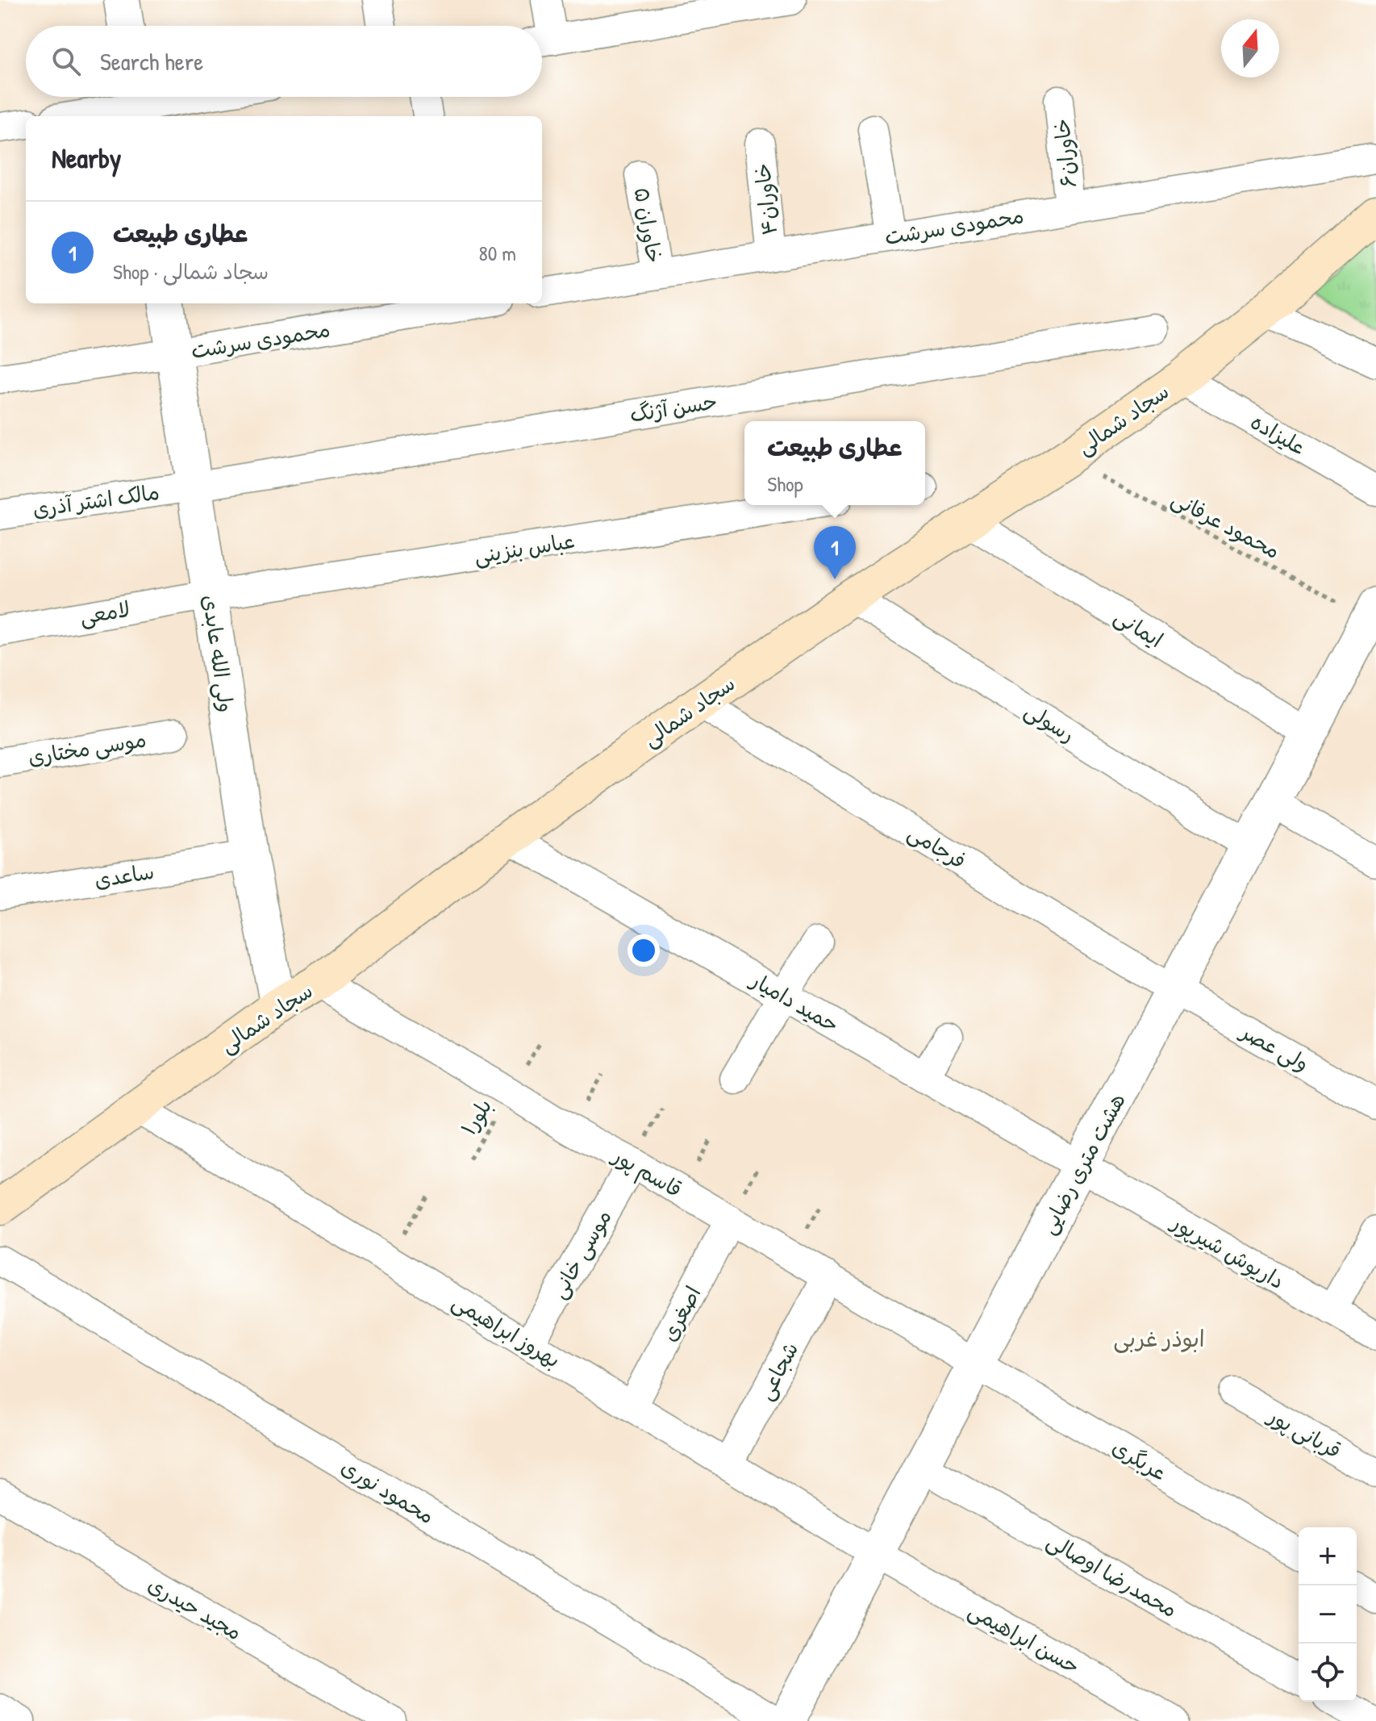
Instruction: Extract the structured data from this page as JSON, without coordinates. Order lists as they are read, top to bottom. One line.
{"streets":{"main road":["سجاد شمالی"],"street":["خاوران۶","خاوران۴","خاوران ۵","محمودی سرشت","حسن آژنگ","علیزاده","مالک اشتر آذری","عباس بنزینی","لامعی","ایمانی","ولی الله عابدی","رسولی","موسی مختاری","فرجامی","ساعدی","حمید دامیار","ولی عصر","هشت متری رضایی","قاسم پور","داریوش شیرپور","موسی خانی","اصغری","بهروز ابراهیمی","شجاعی","قربانی پور","عربگری","محمود نوری","محمدرضا اوصالی","مجید حیدری","حسن ابراهیمی"],"path":["محمود عرفانی","بلور۱"]},"crossings":[["خاوران۶","محمودی سرشت"],["خاوران۴","محمودی سرشت"],["خاوران ۵","محمودی سرشت"],["محمودی سرشت","ولی الله عابدی"],["حسن آژنگ","مالک اشتر آذری"],["حسن آژنگ","ولی الله عابدی"],["سجاد شمالی","علیزاده"],["سجاد شمالی","محمود عرفانی"],["سجاد شمالی","ایمانی"],["سجاد شمالی","ولی الله عابدی"],["سجاد شمالی","رسولی"],["سجاد شمالی","فرجامی"],["سجاد شمالی","حمید دامیار"],["سجاد شمالی","قاسم پور"],["سجاد شمالی","بهروز ابراهیمی"],["مالک اشتر آذری","ولی الله عابدی"],["محمود عرفانی","هشت متری رضایی"],["عباس بنزینی","لامعی"],["عباس بنزینی","ولی الله عابدی"],["لامعی","ولی الله عابدی"],["ایمانی","هشت متری رضایی"],["ولی الله عابدی","ساعدی"],["رسولی","هشت متری رضایی"],["فرجامی","ولی عصر"],["فرجامی","هشت متری رضایی"],["حمید دامیار","هشت متری رضایی"],["حمید دامیار","داریوش شیرپور"],["ولی عصر","هشت متری رضایی"],["بلور۱","قاسم پور"],["هشت متری رضایی","قاسم پور"],["هشت متری رضایی","داریوش شیرپور"],["هشت متری رضایی","بهروز ابراهیمی"],["هشت متری رضایی","عربگری"],["هشت متری رضایی","محمدرضا اوصالی"],["هشت متری رضایی","حسن ابراهیمی"],["قاسم پور","موسی خانی"],["قاسم پور","اصغری"],["قاسم پور","شجاعی"],["قاسم پور","عربگری"],["موسی خانی","بهروز ابراهیمی"],["اصغری","بهروز ابراهیمی"],["بهروز ابراهیمی","شجاعی"],["بهروز ابراهیمی","حسن ابراهیمی"]],"districts":["ابوذر غربی"],"north":"top","page":{"search":"Search here","heading":"Nearby","list":[{"mark":"1","name":"عطاری طبیعت","note":"Shop · سجاد شمالی","value":"80 m"}],"popup":["عطاری طبیعت","Shop"],"pins":"1","map_buttons":["+","−"]}}
